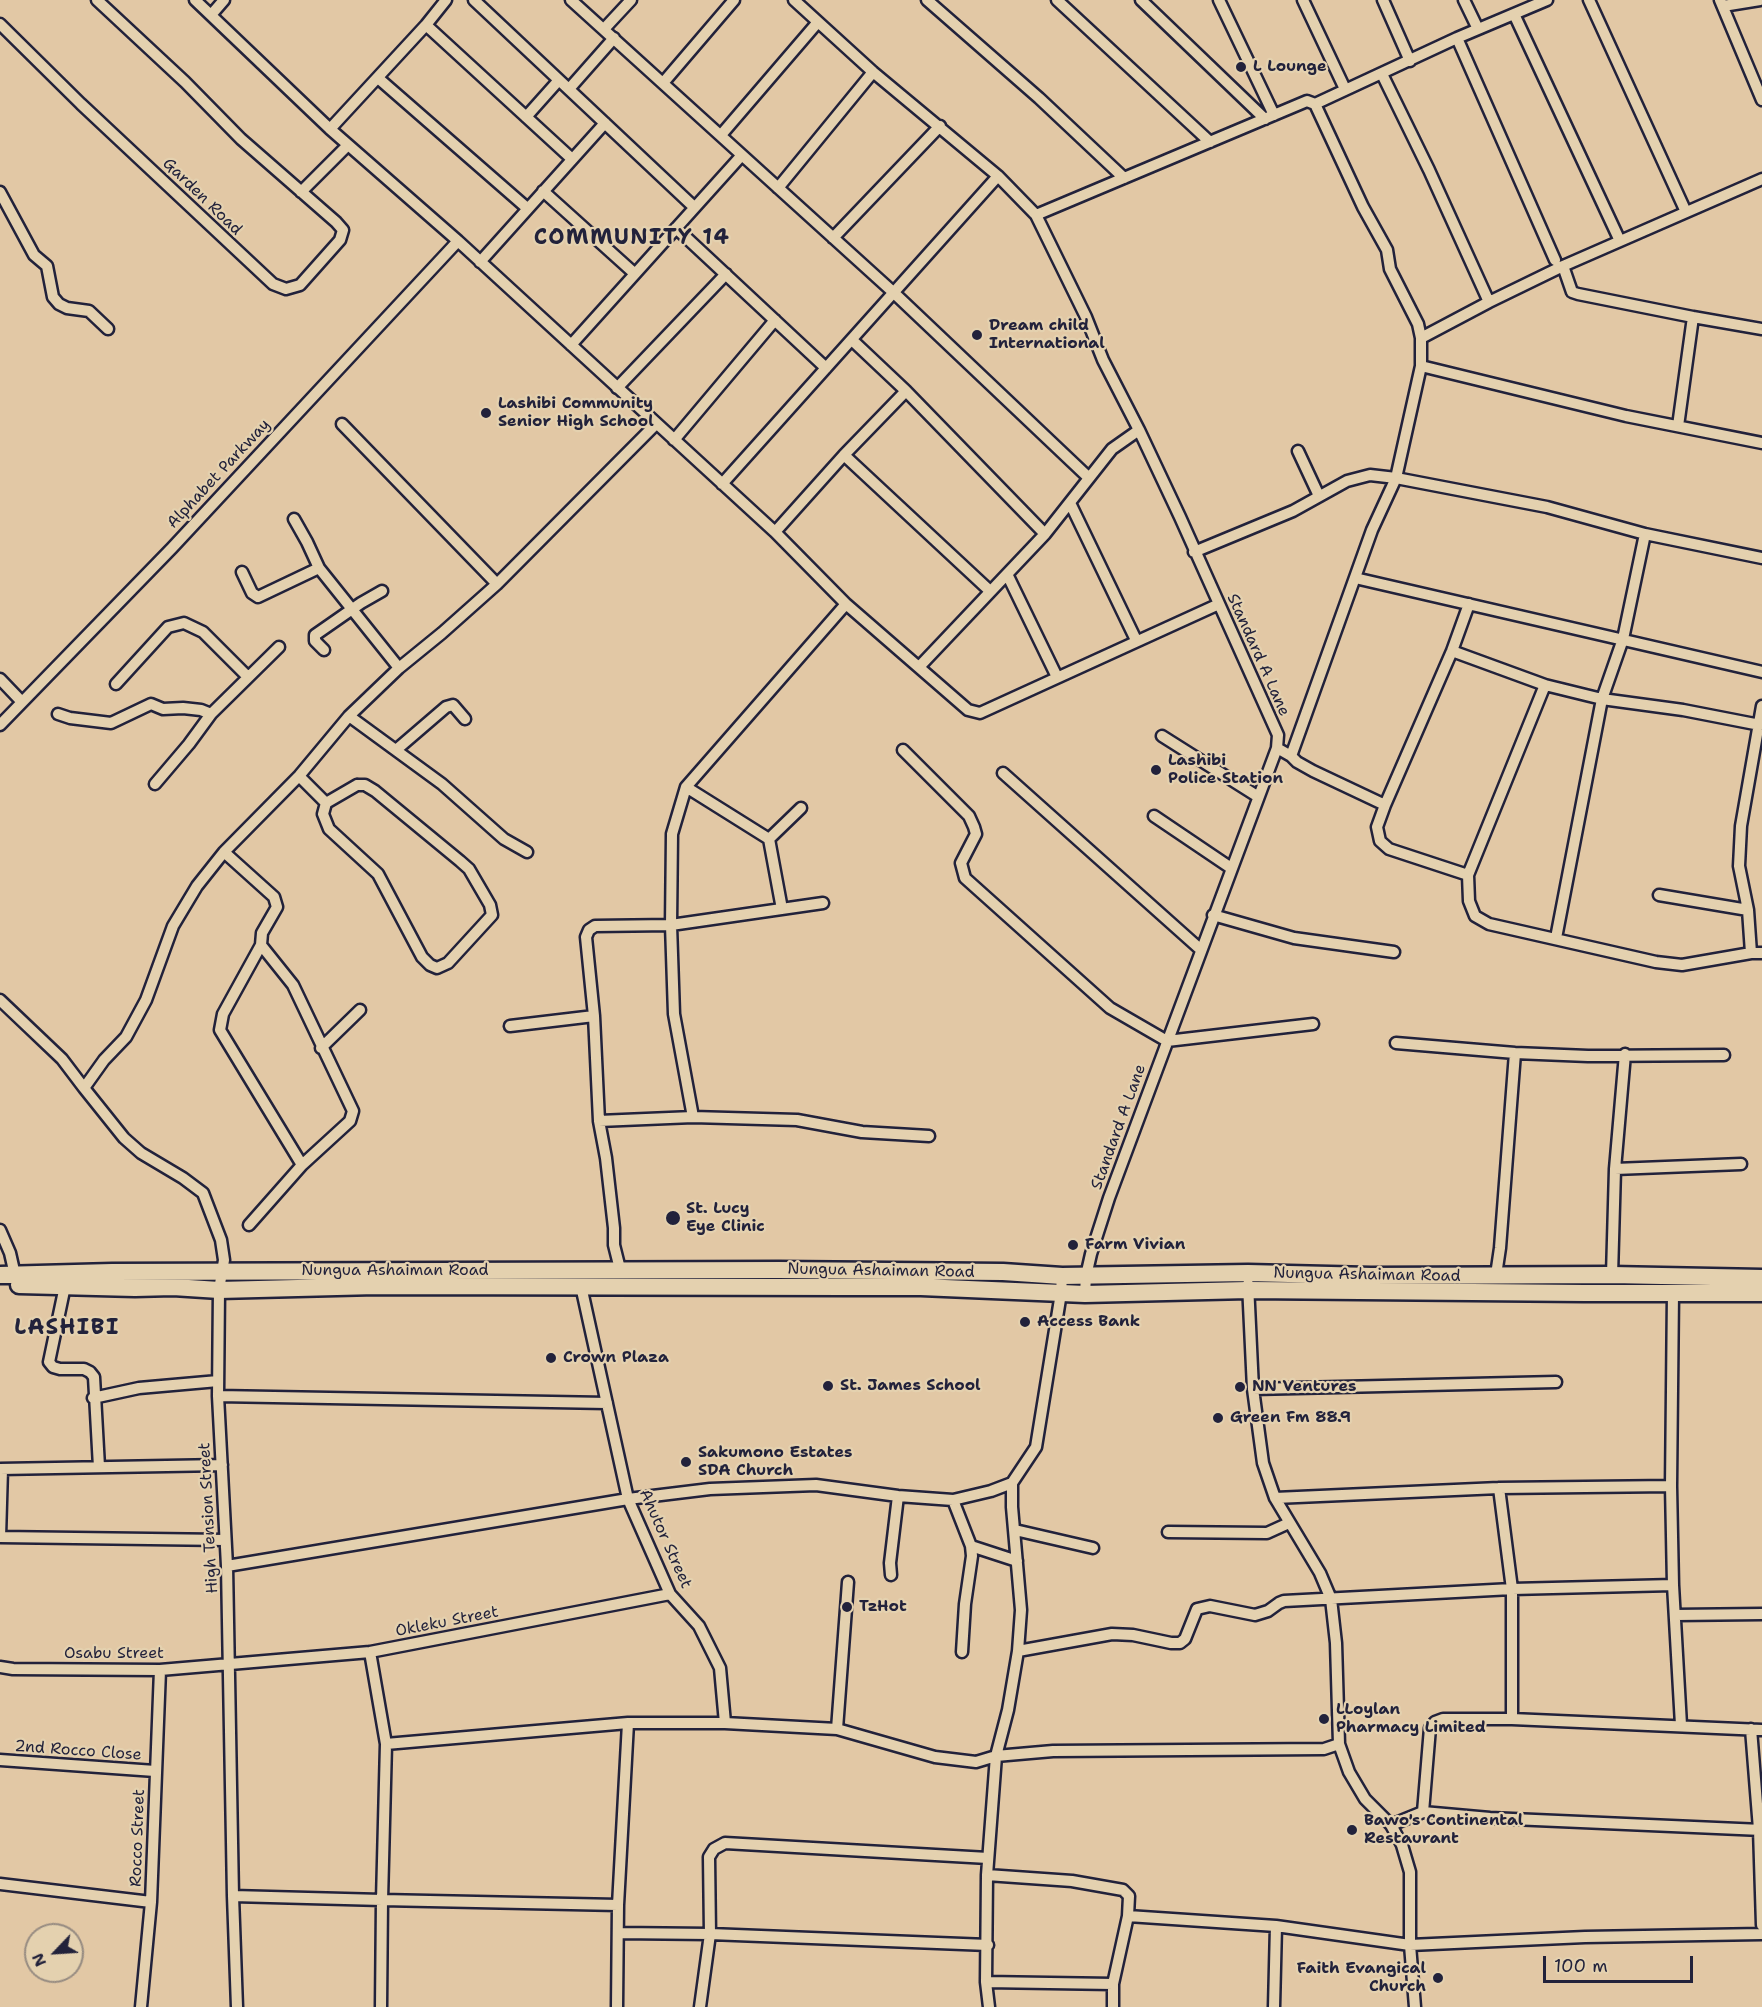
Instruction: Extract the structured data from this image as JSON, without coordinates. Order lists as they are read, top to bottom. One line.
{"streets":{"main road":["Nungua Ashaiman Road"],"street":["Garden Road","Alphabet Parkway","Standard A Lane","High Tension Street","Ahutor Street","Okleku Street","Osabu Street","2nd Rocco Close","Rocco Street"]},"crossings":[["Standard A Lane","Nungua Ashaiman Road"],["Nungua Ashaiman Road","High Tension Street"],["Nungua Ashaiman Road","Ahutor Street"],["High Tension Street","Okleku Street"],["High Tension Street","Osabu Street"],["Ahutor Street","Okleku Street"],["Okleku Street","Osabu Street"],["Osabu Street","Rocco Street"],["2nd Rocco Close","Rocco Street"]],"districts":["COMMUNITY 14","LASHIBI"],"places":["L Lounge","Dream child International","Lashibi Community Senior High School","Lashibi Police Station","St. Lucy Eye Clinic","Farm Vivian","Access Bank","Crown Plaza","St. James School","NN Ventures","Green Fm 88.9","Sakumono Estates SDA Church","TzHot","LLoylan Pharmacy Limited","Bawo's Continental Restaurant","Faith Evangical Church"],"scale_bar":"100 m","north":"bottom left"}
